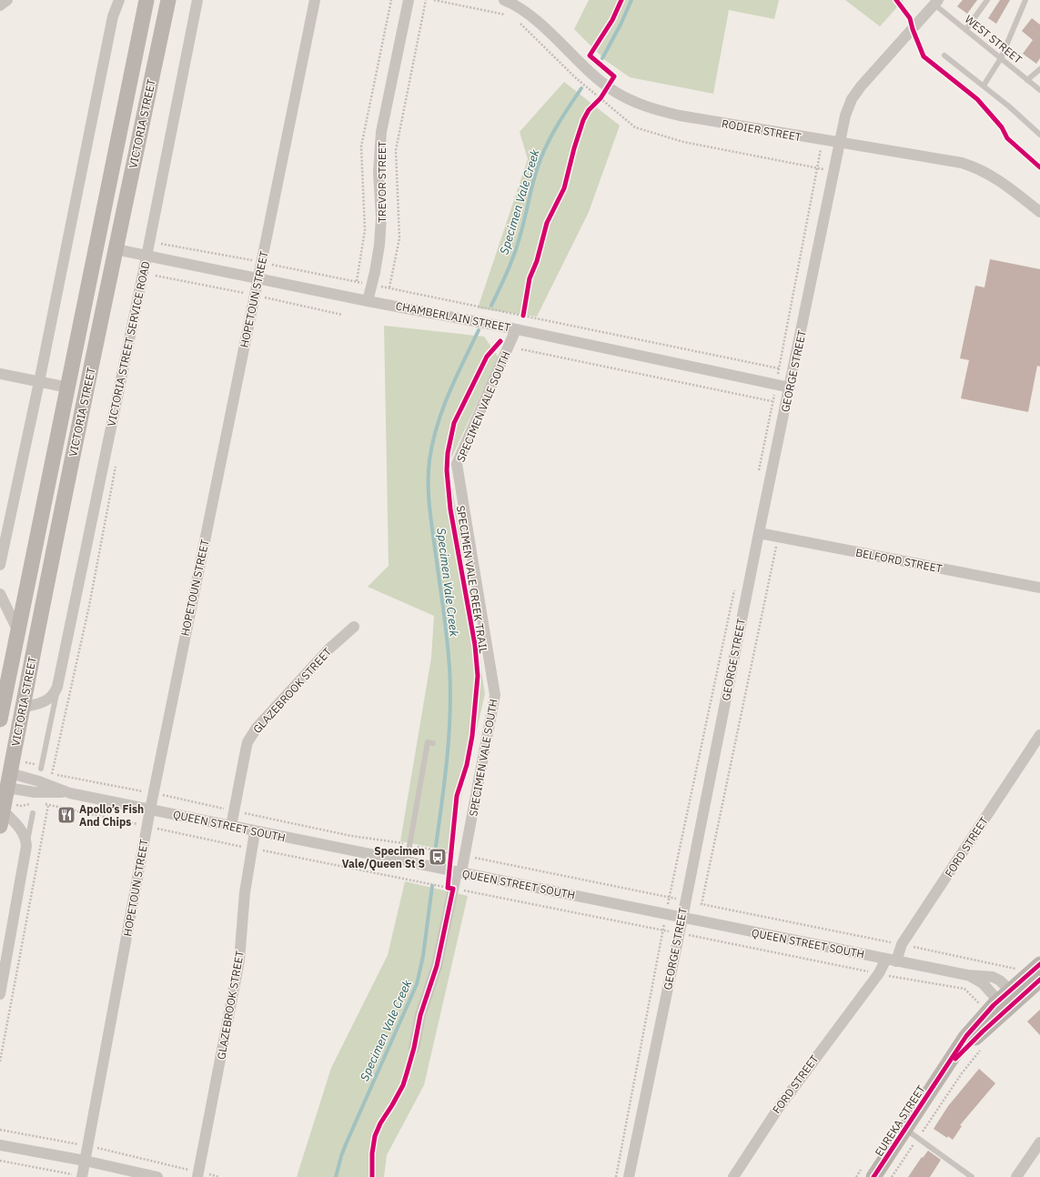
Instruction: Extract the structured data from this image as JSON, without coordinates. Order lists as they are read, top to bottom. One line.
{"streets":{"main road":["VICTORIA STREET","EUREKA STREET"],"street":["RODIER STREET","TREVOR STREET","HOPETOUN STREET","CHAMBERLAIN STREET","VICTORIA STREET SERVICE ROAD","GEORGE STREET","SPECIMEN VALE SOUTH","BELFORD STREET","GLAZEBROOK STREET","QUEEN STREET SOUTH","FORD STREET"],"lane":["WEST STREET"],"cycle path":["SPECIMEN VALE CREEK TRAIL"]},"crossings":[["WEST STREET","GEORGE STREET"],["VICTORIA STREET","CHAMBERLAIN STREET"],["VICTORIA STREET","VICTORIA STREET SERVICE ROAD"],["VICTORIA STREET","QUEEN STREET SOUTH"],["RODIER STREET","GEORGE STREET"],["TREVOR STREET","CHAMBERLAIN STREET"],["HOPETOUN STREET","CHAMBERLAIN STREET"],["HOPETOUN STREET","QUEEN STREET SOUTH"],["CHAMBERLAIN STREET","VICTORIA STREET SERVICE ROAD"],["CHAMBERLAIN STREET","GEORGE STREET"],["CHAMBERLAIN STREET","SPECIMEN VALE SOUTH"],["GEORGE STREET","BELFORD STREET"],["GEORGE STREET","QUEEN STREET SOUTH"],["SPECIMEN VALE SOUTH","QUEEN STREET SOUTH"],["GLAZEBROOK STREET","QUEEN STREET SOUTH"],["QUEEN STREET SOUTH","FORD STREET"],["QUEEN STREET SOUTH","EUREKA STREET"]],"water":["Specimen Vale Creek"],"places":{"restaurant":["Apollo’s Fish And Chips"],"bus stop":["Specimen Vale/Queen St S"]}}
